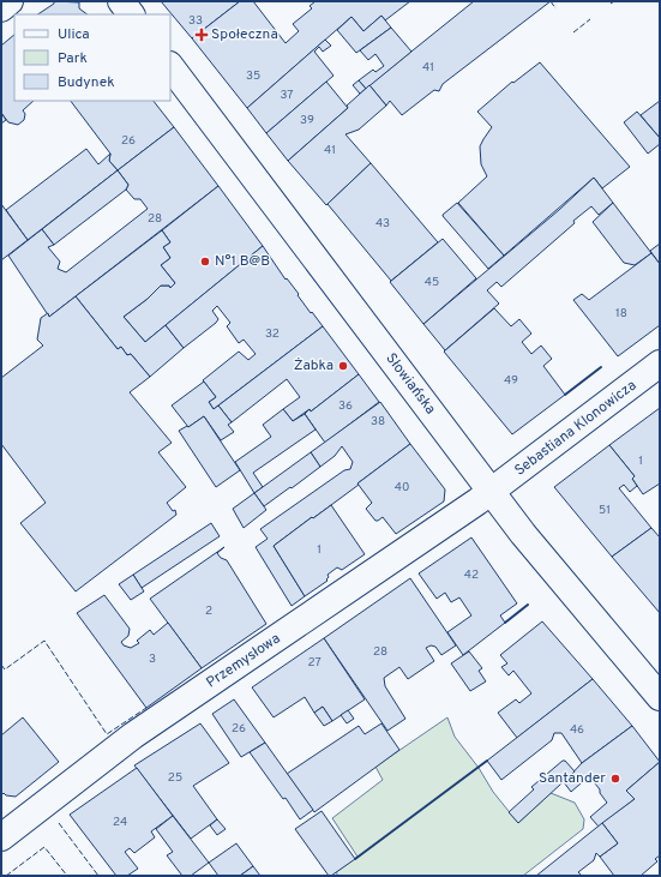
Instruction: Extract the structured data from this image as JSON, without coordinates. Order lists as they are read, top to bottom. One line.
{"streets":{"street":["Słowiańska","Sebastiana Klonowicza","Przemysłowa"]},"crossings":[["Słowiańska","Sebastiana Klonowicza"],["Słowiańska","Przemysłowa"],["Sebastiana Klonowicza","Przemysłowa"]],"places":{"health":["Społeczna"],"other":["N°1 B@B","Żabka","Santander"]},"house_numbers":["33","41","35","37","39","26","41","28","43","45","18","32","49","36","38","1","40","51","1","42","2","28","3","27","26","46","25","24"],"legend":["Ulica","Park","Budynek"]}
